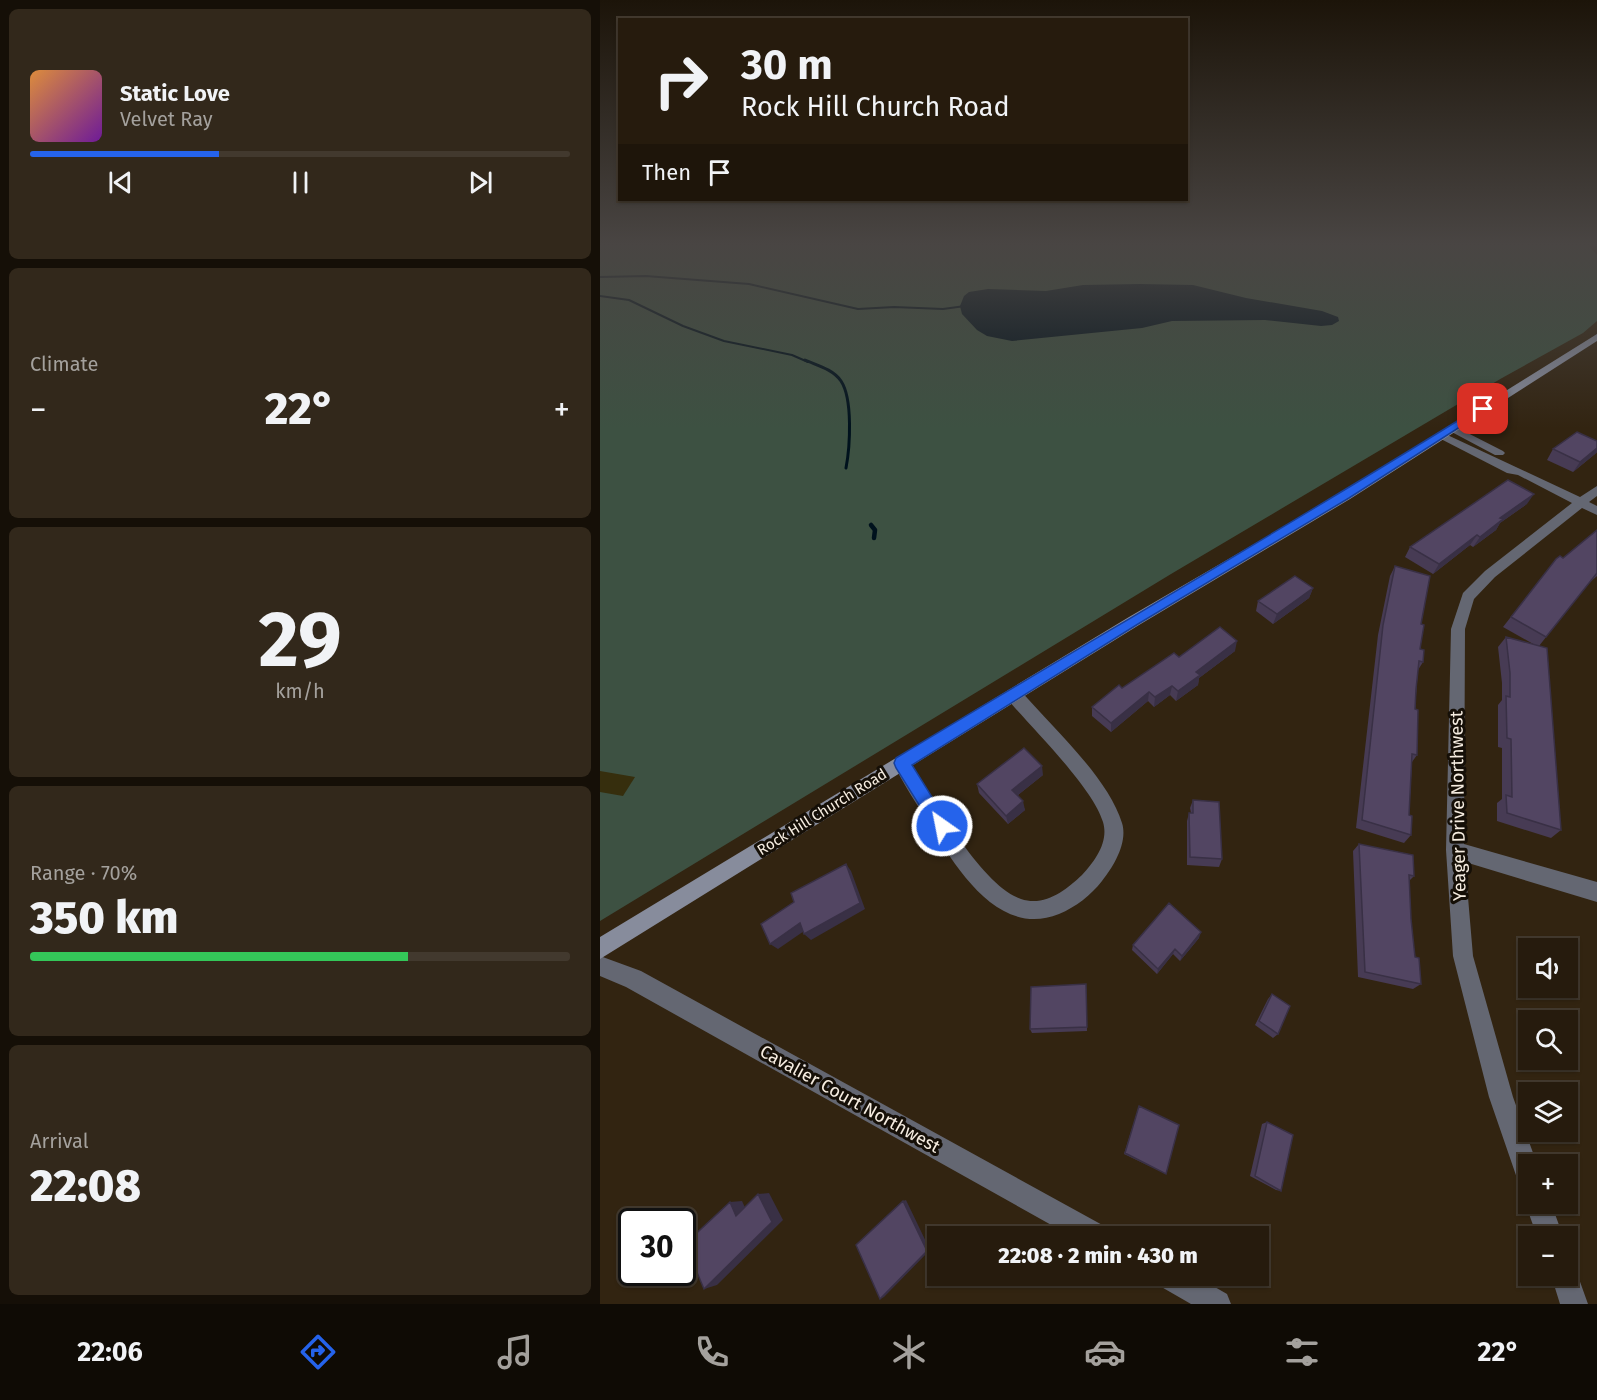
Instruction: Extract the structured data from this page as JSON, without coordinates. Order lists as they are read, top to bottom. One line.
{"streets":{"main road":["Rock Hill Church Road"],"street":["Yeager Drive Northwest","Cavalier Court Northwest"]},"page":{"turn":["30 m","Rock Hill Church Road"],"song":["Static Love","Velvet Ray"],"then":"Then","tile":["Climate",["29","km/h"],["Range · 70%","350 km"],["Arrival","22:08"]],"heat":["−","22°","+"],"map_buttons":["+","−"],"limit":"30","trip":"22:08 · 2 min · 430 m","tabs":["22:06","22°"]}}
